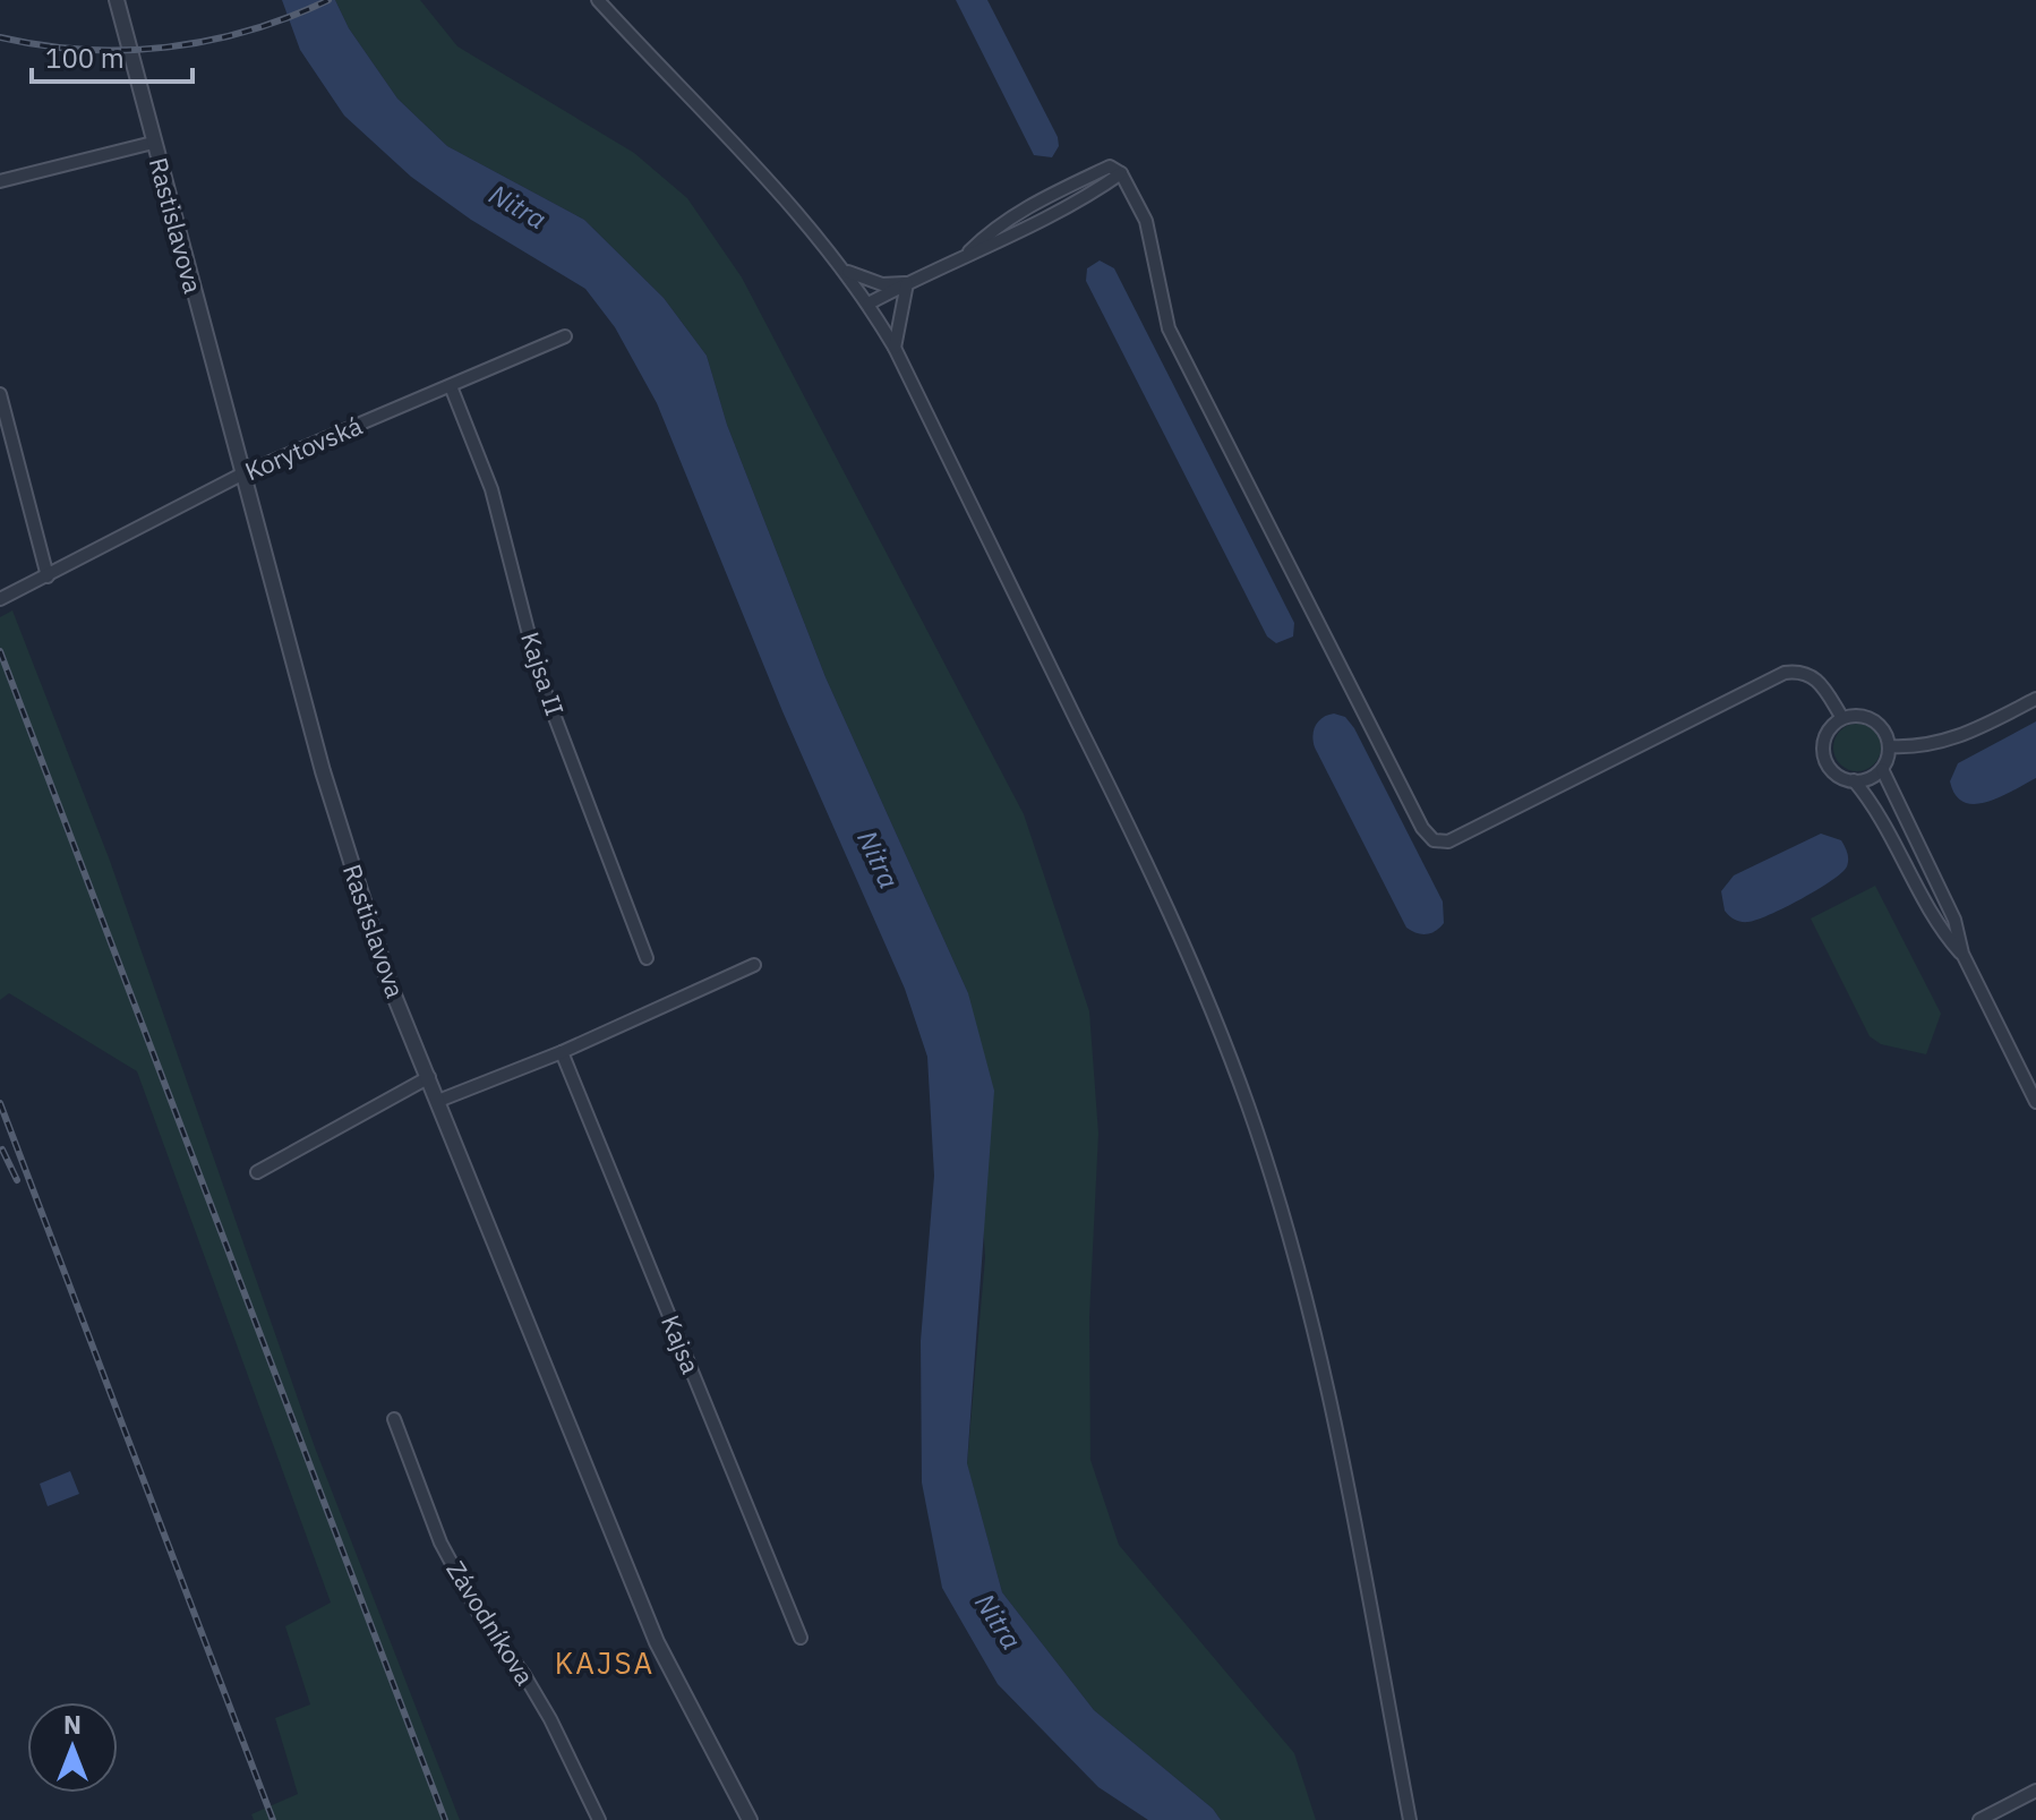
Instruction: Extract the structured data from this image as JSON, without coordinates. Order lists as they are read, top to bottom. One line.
{"streets":{"street":["Rastislavova","Korytovská","Kajsa II","Kajsa","Závodníkova"]},"crossings":[["Rastislavova","Korytovská"],["Korytovská","Kajsa II"]],"districts":["KAJSA"],"water":["Nitra"],"scale_bar":"100 m","north":"top"}
